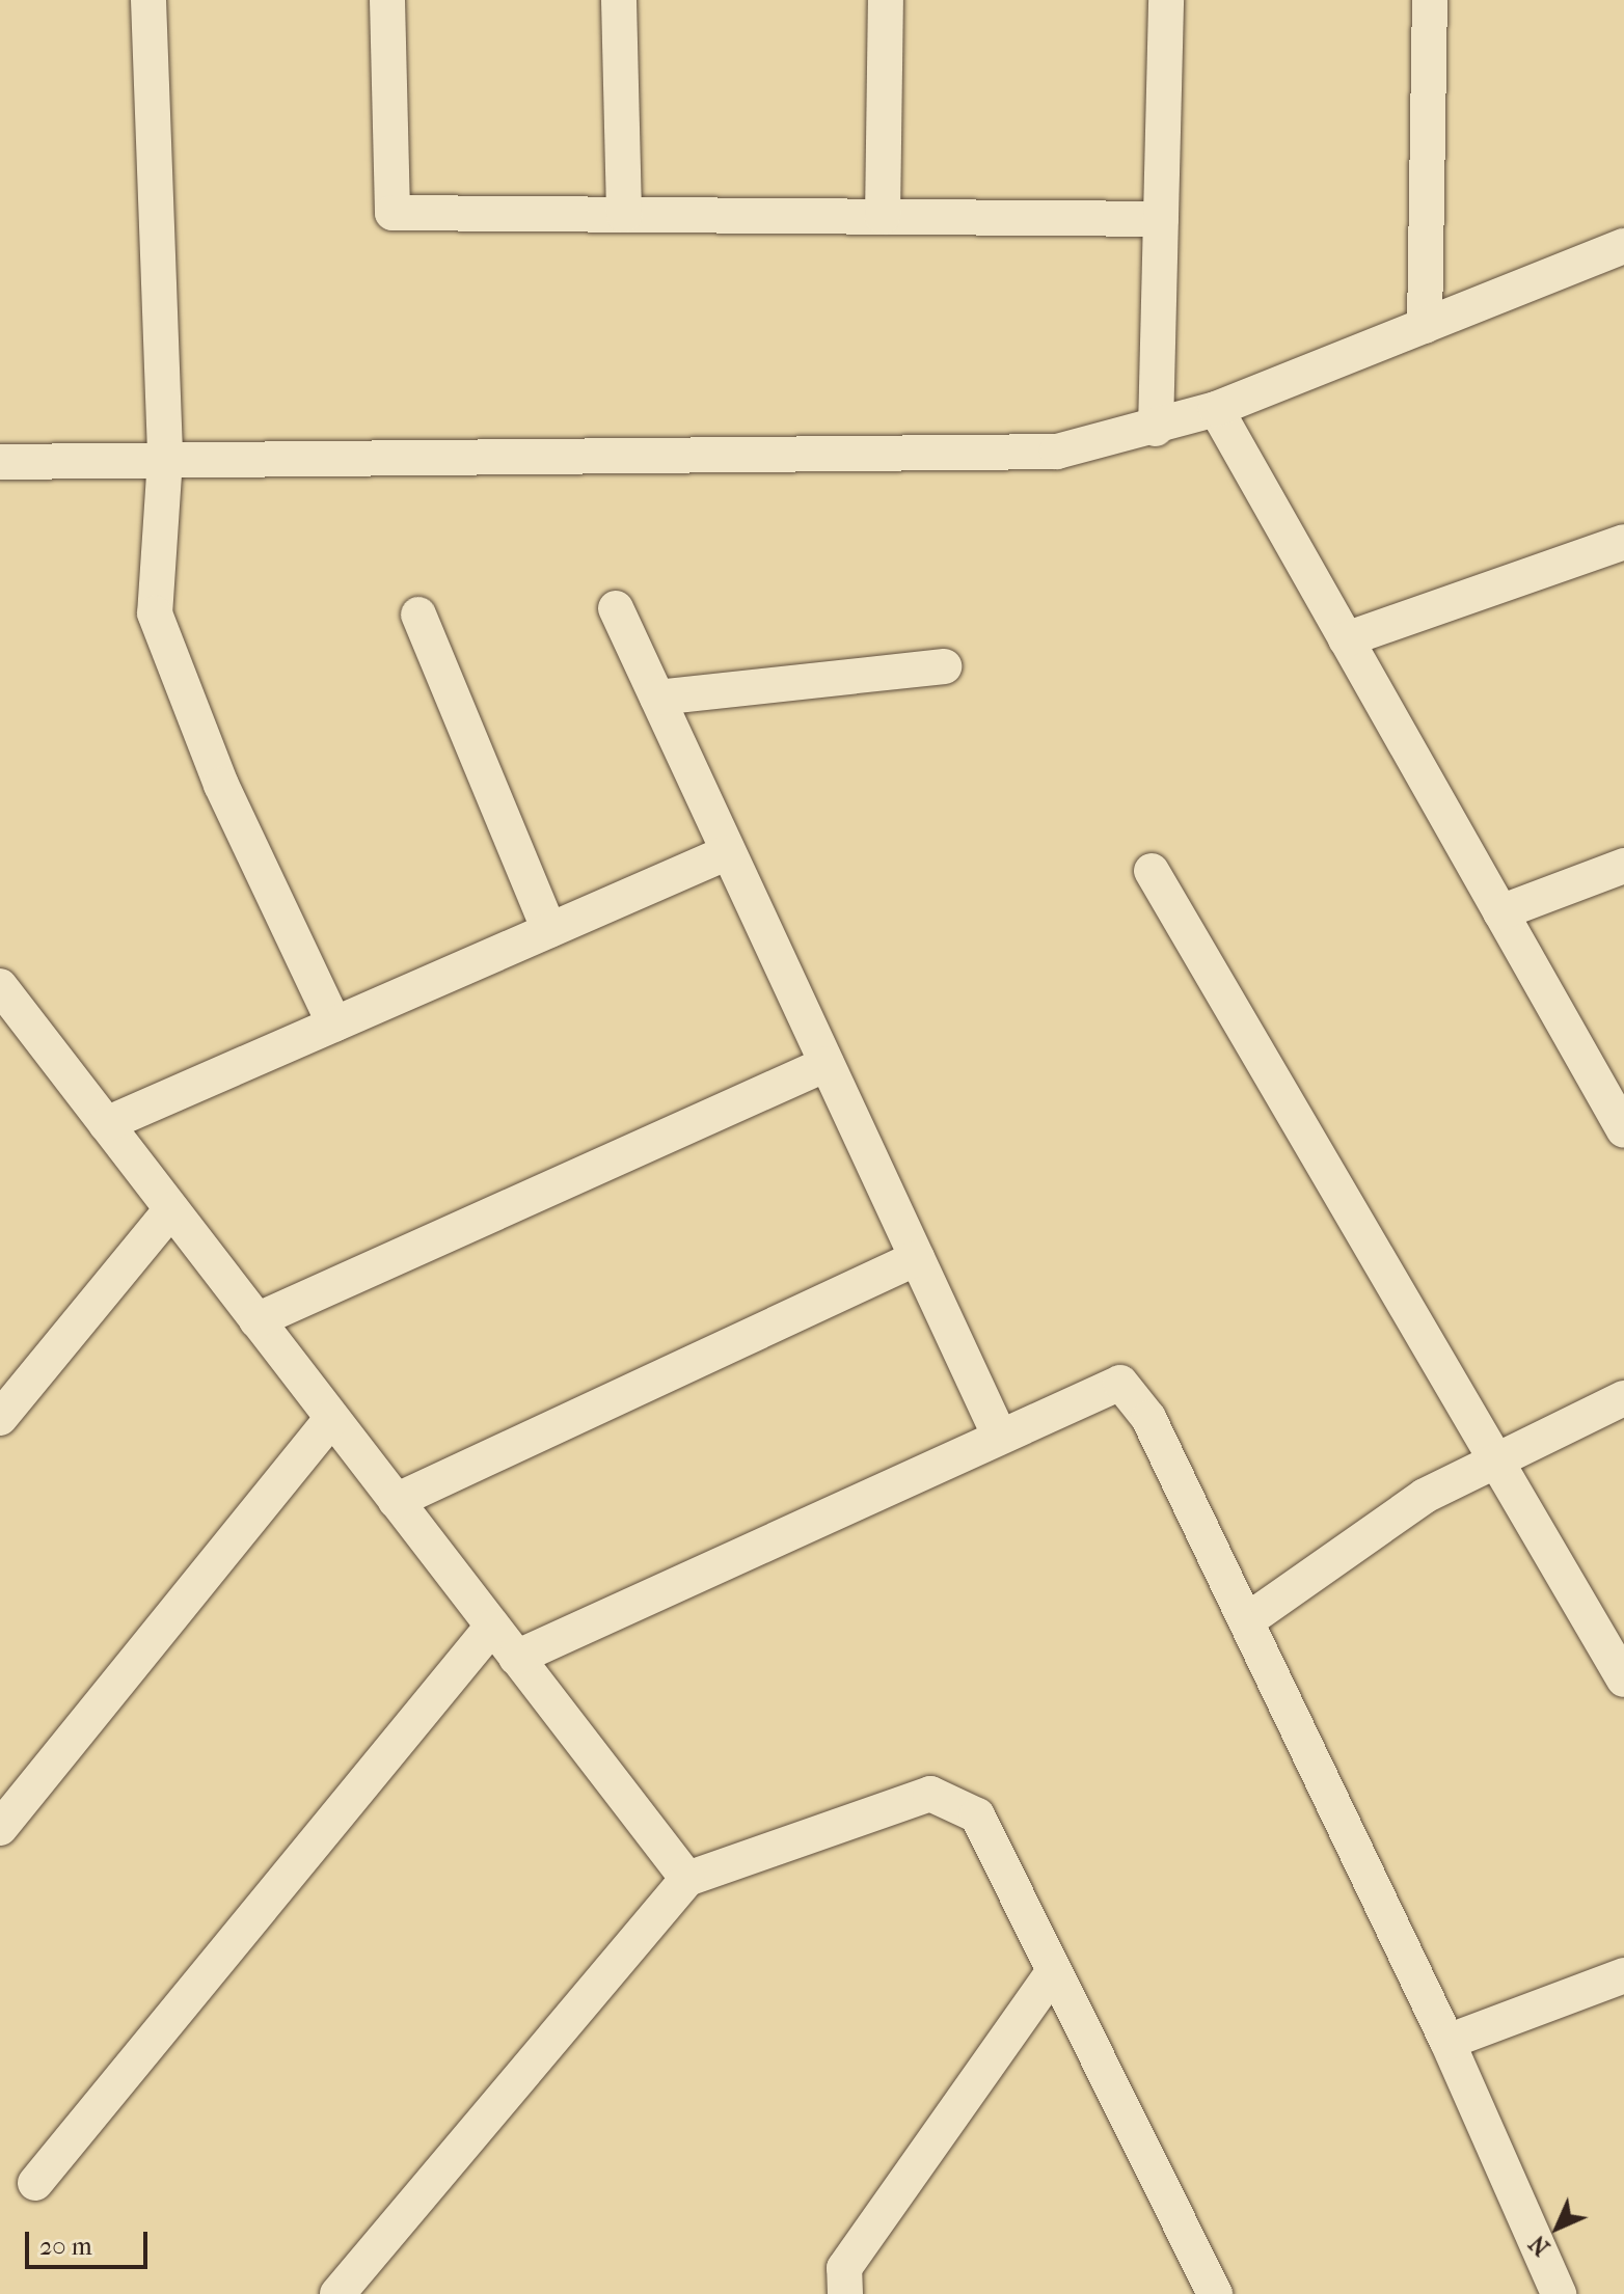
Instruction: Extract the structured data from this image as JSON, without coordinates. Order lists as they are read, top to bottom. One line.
{"scale_bar":"20 m","north":"bottom left"}
